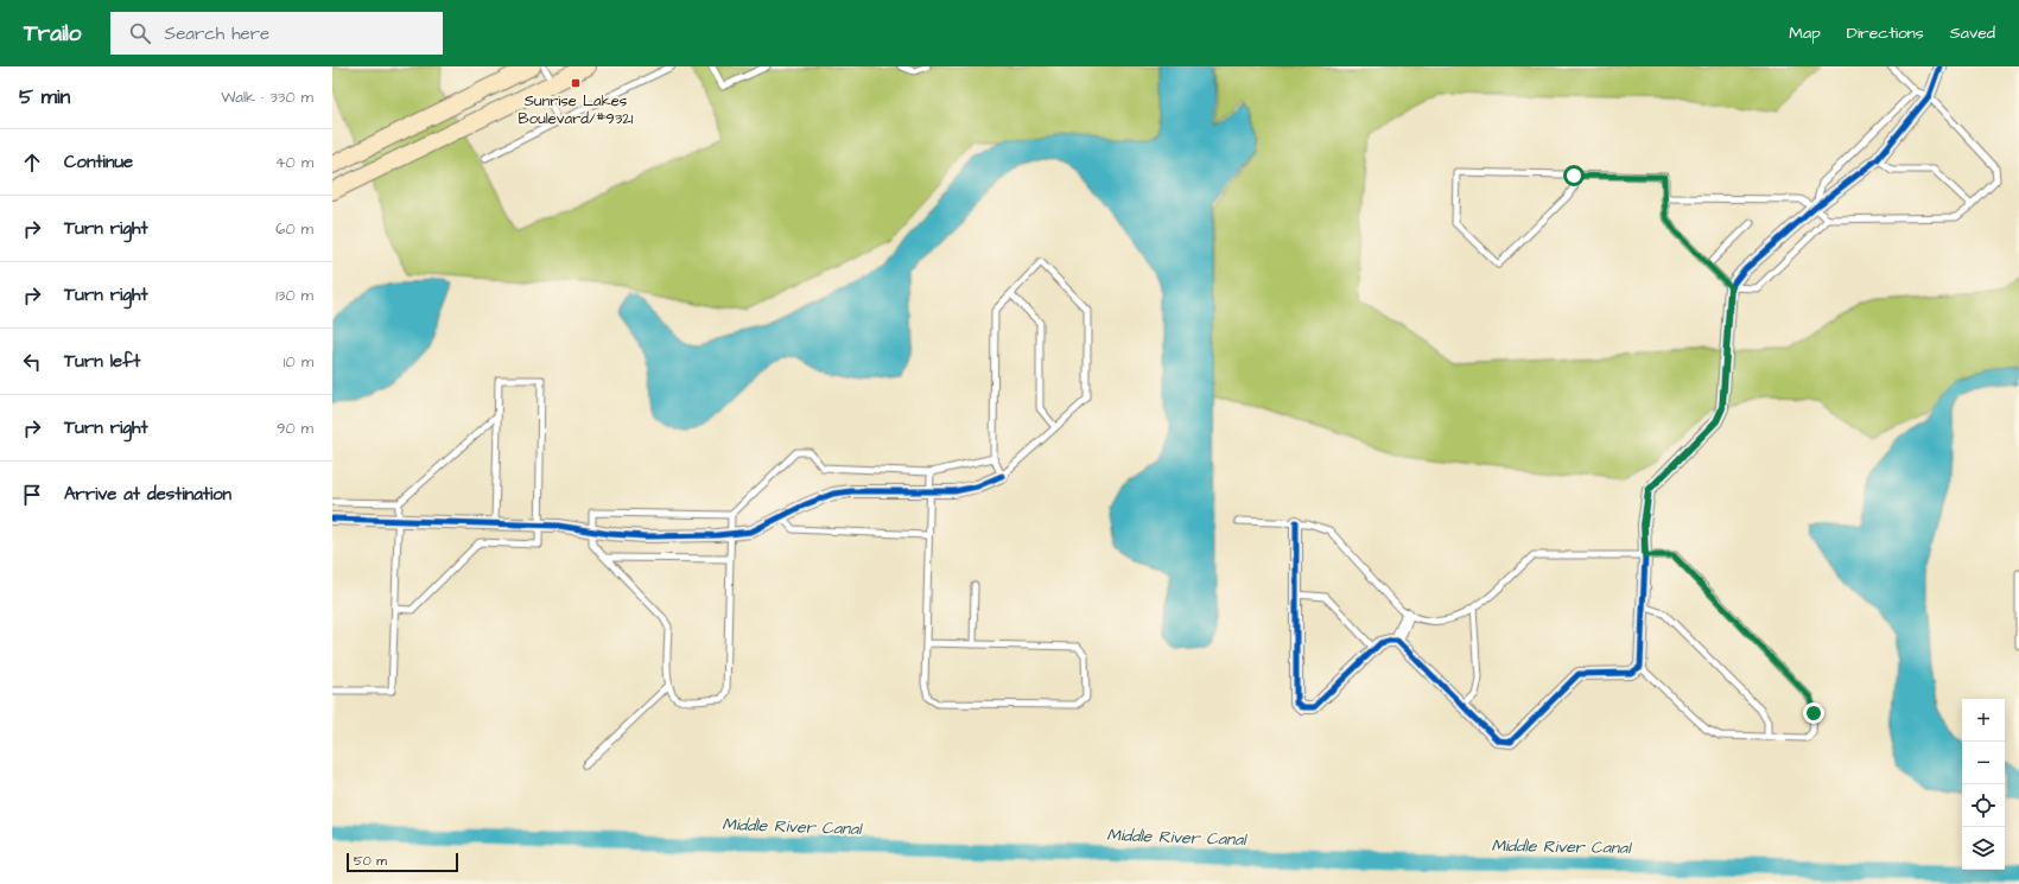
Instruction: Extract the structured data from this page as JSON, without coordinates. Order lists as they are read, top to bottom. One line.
{"water":["Middle River Canal"],"places":{"transit":["Sunrise Lakes Boulevard/#9321"]},"scale_bar":"50 m","page":{"header":"Trailo","search":"Search here","nav":["Map","Directions","Saved"],"heading":["5 min","Walk · 330 m"],"list":[["Continue","40 m"],["Turn right","60 m"],["Turn right","130 m"],["Turn left","10 m"],["Turn right","90 m"],"Arrive at destination"],"map_buttons":["+","−"],"scale":"50 m"}}
